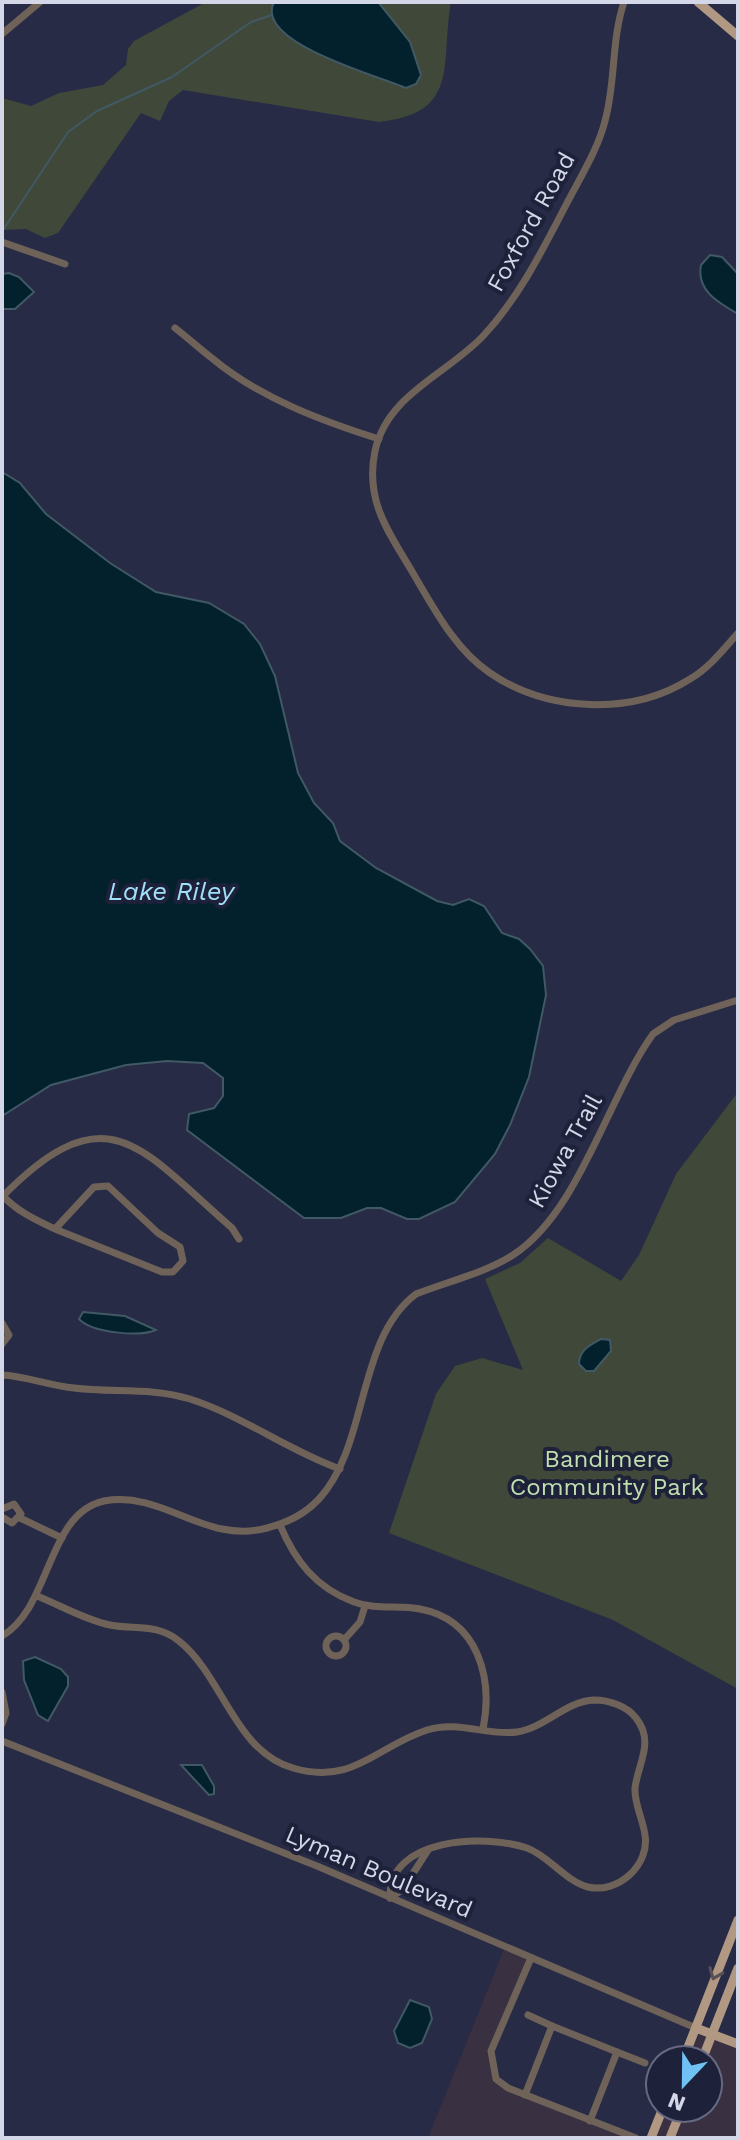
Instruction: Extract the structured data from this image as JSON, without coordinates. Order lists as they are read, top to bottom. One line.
{"streets":{"main road":["Lyman Boulevard"],"street":["Foxford Road","Kiowa Trail"]},"water":["Lake Riley"],"parks":["Bandimere Community Park"],"north":"bottom"}
